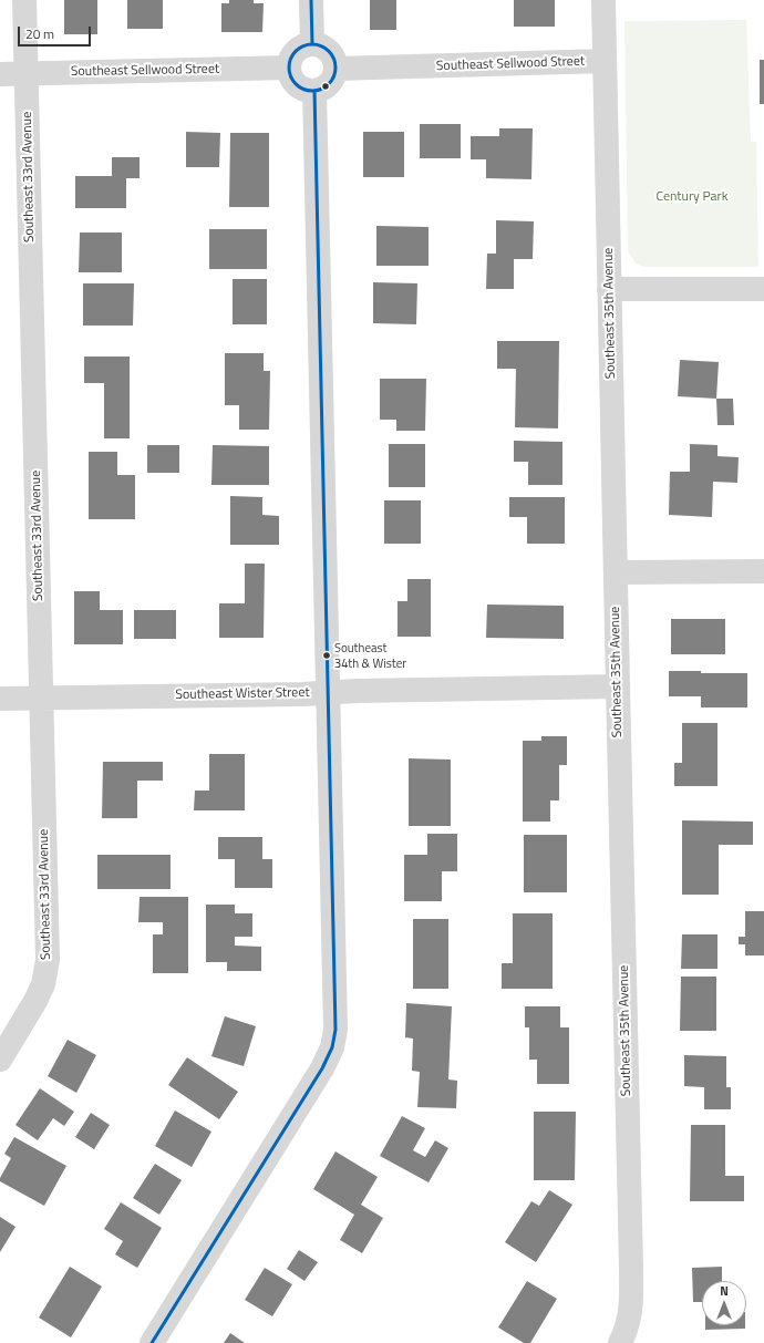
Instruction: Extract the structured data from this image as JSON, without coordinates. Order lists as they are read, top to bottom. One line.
{"streets":{"street":["Southeast Sellwood Street","Southeast 33rd Avenue","Southeast 35th Avenue","Southeast Wister Street"]},"crossings":[["Southeast Sellwood Street","Southeast 33rd Avenue"],["Southeast Sellwood Street","Southeast 35th Avenue"],["Southeast 33rd Avenue","Southeast Wister Street"],["Southeast 35th Avenue","Southeast Wister Street"]],"parks":["Century Park"],"places":["Southeast 34th & Wister"],"scale_bar":"20 m","north":"top"}
